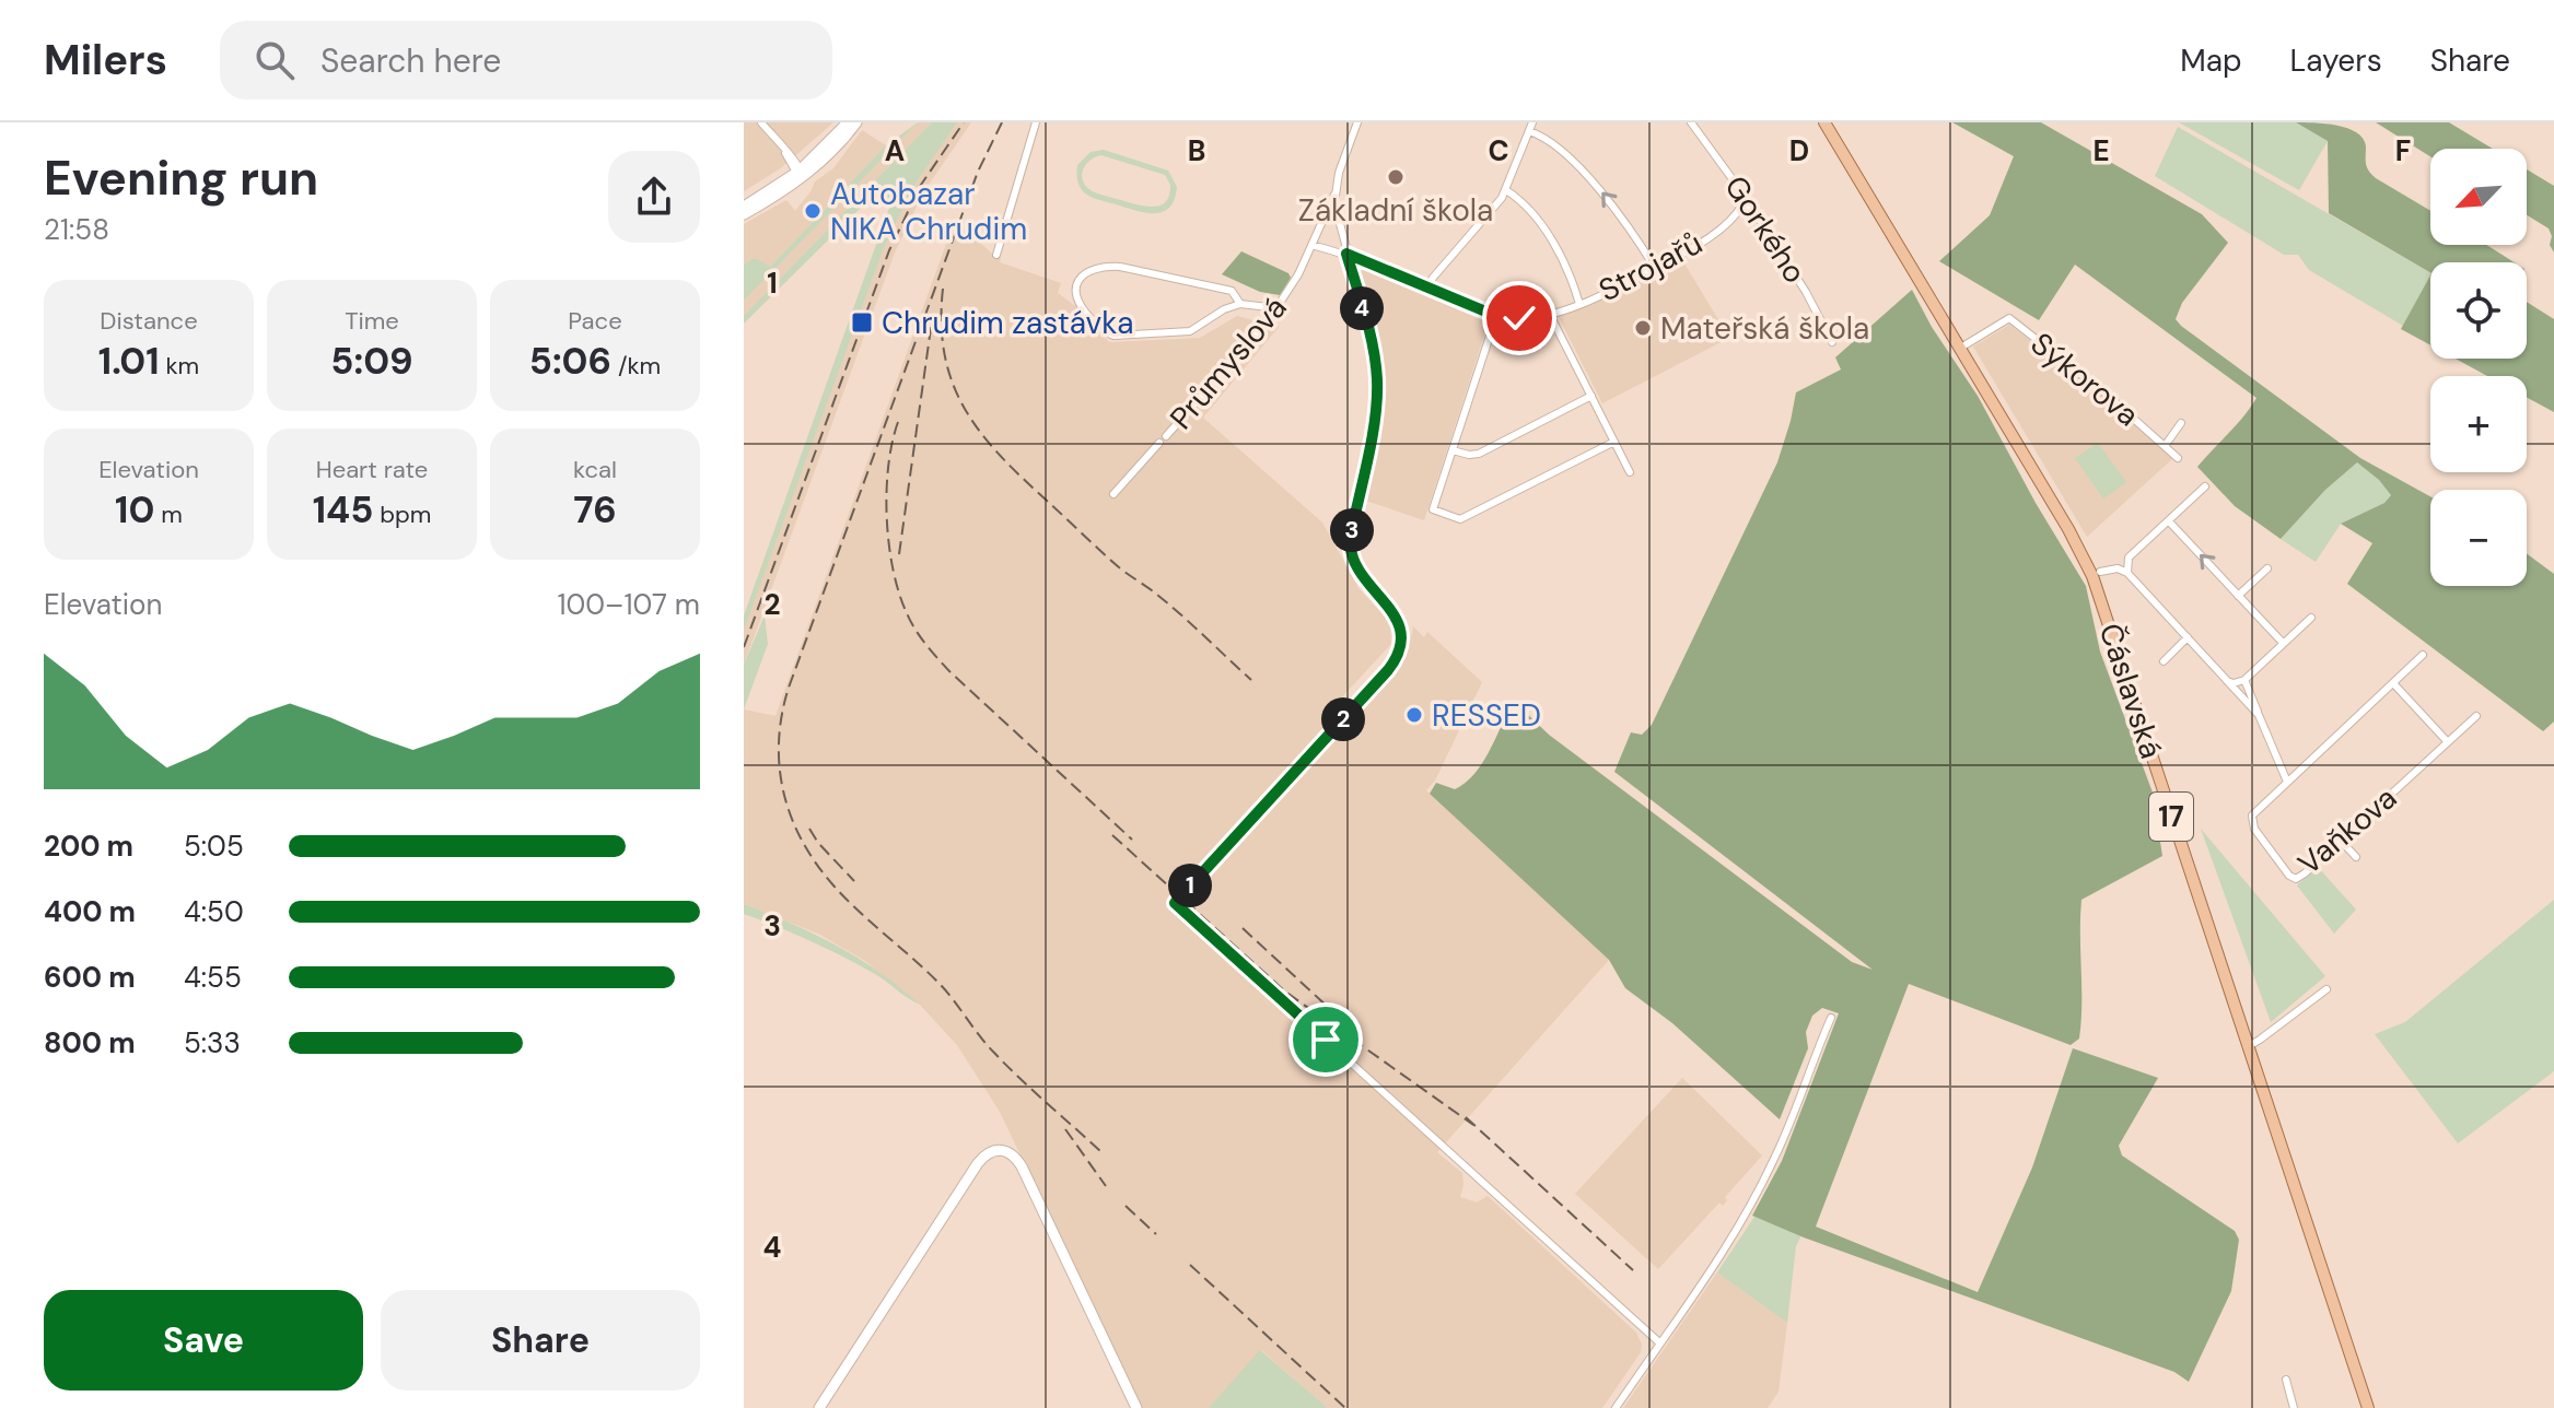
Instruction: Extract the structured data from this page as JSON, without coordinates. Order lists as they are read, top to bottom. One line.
{"streets":{"main road":["Čáslavská","17"],"street":["Gorkého","Strojařů","Průmyslová","Sýkorova","Vaňkova"]},"crossings":[["Gorkého","Strojařů"],["Strojařů","Průmyslová"],["Sýkorova","Čáslavská"]],"places":{"other":["Základní škola","Autobazar NIKA Chrudim","Mateřská škola","RESSED"],"transit":["Chrudim zastávka"]},"north":"bottom left","page":{"header":"Milers","search":"Search here","nav":["Map","Layers","Share"],"heading":["Evening run","21:58"],"map_buttons":["+","−"],"stats":[["Distance","1.01 km"],["Time","5:09"],["Pace","5:06 /km"],["Elevation","10 m"],["Heart rate","145 bpm"],["kcal","76"]],"pins":["4","3","2","1"],"chart":["Elevation","100–107 m"],"list":[{"name":"200 m","note":"5:05"},{"name":"400 m","note":"4:50"},{"name":"600 m","note":"4:55"},{"name":"800 m","note":"5:33"}],"buttons":["Save","Share"]},"grid":{"columns":["A","B","C","D","E","F"],"rows":["1","2","3","4"]}}
